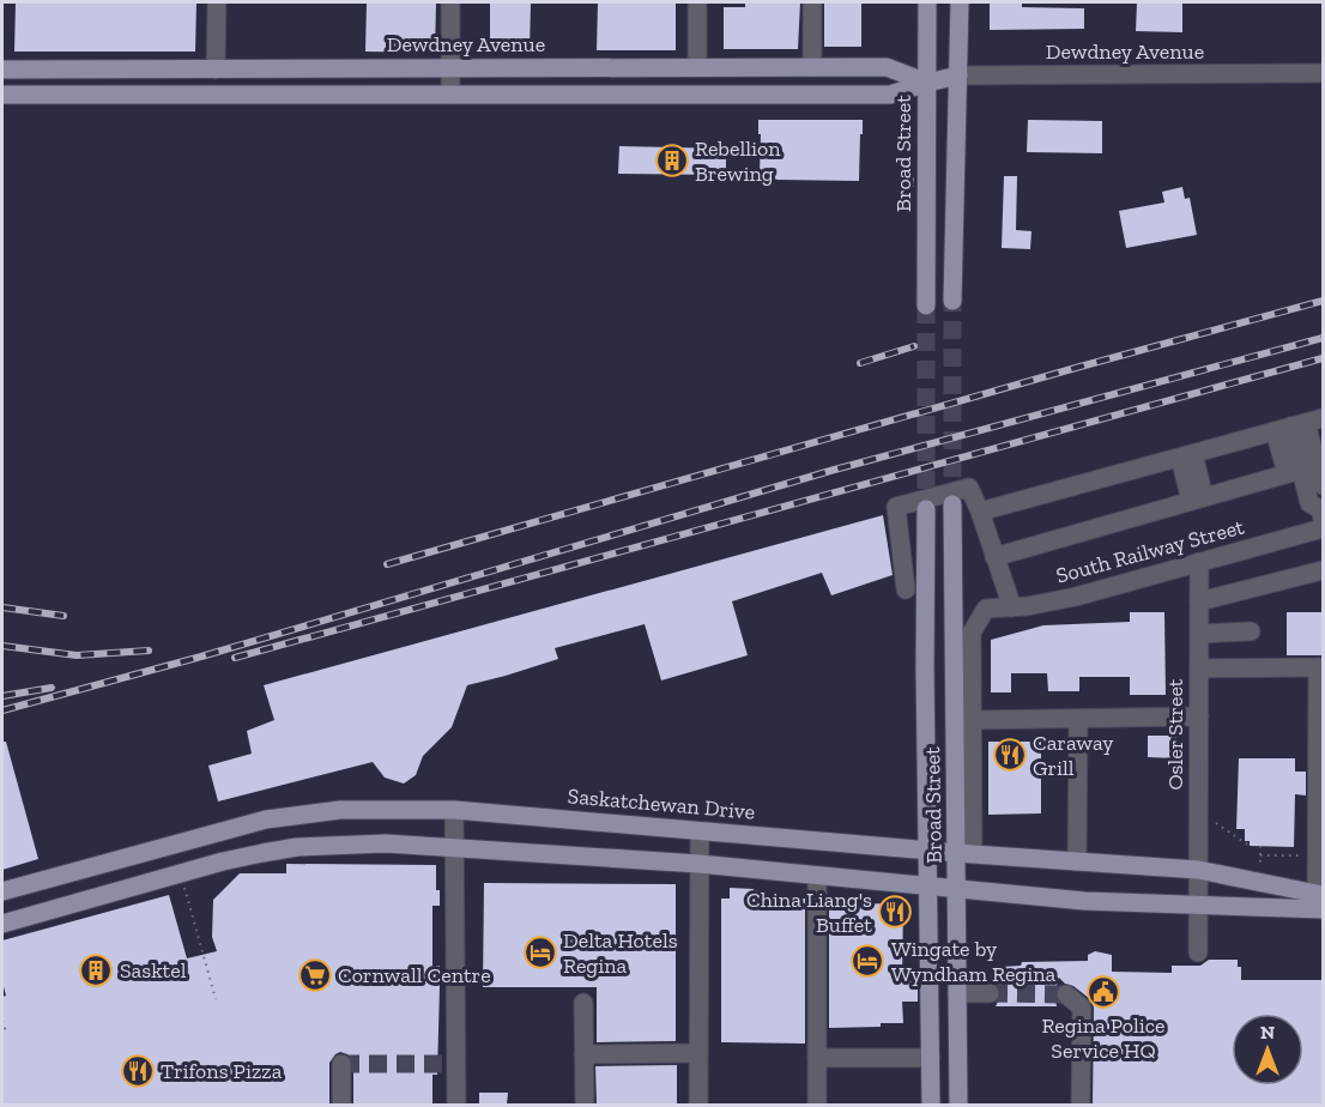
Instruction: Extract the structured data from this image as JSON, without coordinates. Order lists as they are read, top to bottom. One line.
{"streets":{"main road":["Dewdney Avenue","Broad Street","Saskatchewan Drive"],"street":["South Railway Street","Osler Street"]},"crossings":[["Dewdney Avenue","Broad Street"],["Broad Street","Saskatchewan Drive"],["South Railway Street","Osler Street"],["Osler Street","Saskatchewan Drive"]],"places":{"building":["Rebellion Brewing","Sasktel"],"restaurant":["Caraway Grill","China Liang's Buffet","Trifons Pizza"],"hotel":["Delta Hotels Regina","Wingate by Wyndham Regina"],"supermarket":["Cornwall Centre"],"public building":["Regina Police Service HQ"]},"north":"top"}
